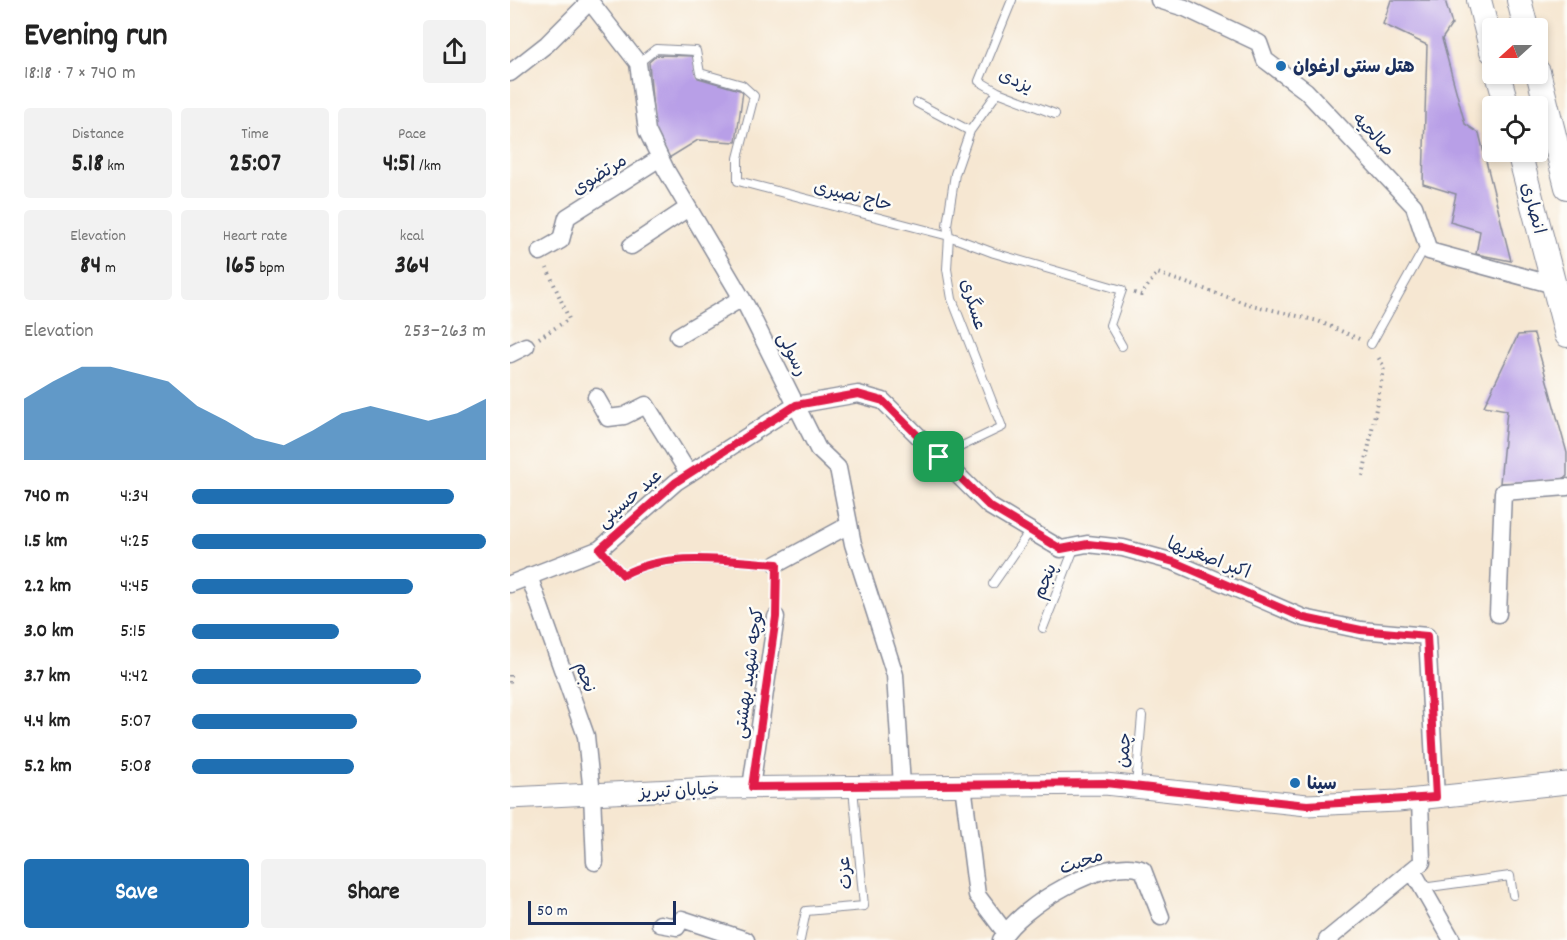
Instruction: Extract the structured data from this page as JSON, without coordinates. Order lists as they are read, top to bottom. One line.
{"streets":{"main road":["انصاری"],"street":["صالحیه","مرتضوی","رسولی","عبد حسینی","اکبر اصغریها","کوچه شهید بهشتی","نجم","خیابان تبریز","محبت"],"lane":["یزدی","حاج نصیری","عسگری","پنجم","چمن","عزت"]},"crossings":[["یزدی","عسگری"],["مرتضوی","رسولی"],["حاج نصیری","عسگری"],["حاج نصیری","رسولی"],["عسگری","اکبر اصغریها"],["رسولی","عبد حسینی"],["رسولی","اکبر اصغریها"],["رسولی","خیابان تبریز"],["عبد حسینی","اکبر اصغریها"],["عبد حسینی","نجم"],["اکبر اصغریها","پنجم"],["اکبر اصغریها","خیابان تبریز"],["کوچه شهید بهشتی","خیابان تبریز"],["نجم","خیابان تبریز"],["چمن","خیابان تبریز"],["خیابان تبریز","عزت"]],"places":["هتل سنتی ارغوان","سینا"],"scale_bar":"50 m","north":"left","page":{"heading":["Evening run","18:18 · 7 × 740 m"],"stats":[["Distance","5.18 km"],["Time","25:07"],["Pace","4:51 /km"],["Elevation","84 m"],["Heart rate","165 bpm"],["kcal","364"]],"chart":["Elevation","253–263 m"],"list":[{"name":"740 m","note":"4:34"},{"name":"1.5 km","note":"4:25"},{"name":"2.2 km","note":"4:45"},{"name":"3.0 km","note":"5:15"},{"name":"3.7 km","note":"4:42"},{"name":"4.4 km","note":"5:07"},{"name":"5.2 km","note":"5:08"}],"buttons":["Save","Share"],"scale":"50 m"}}
